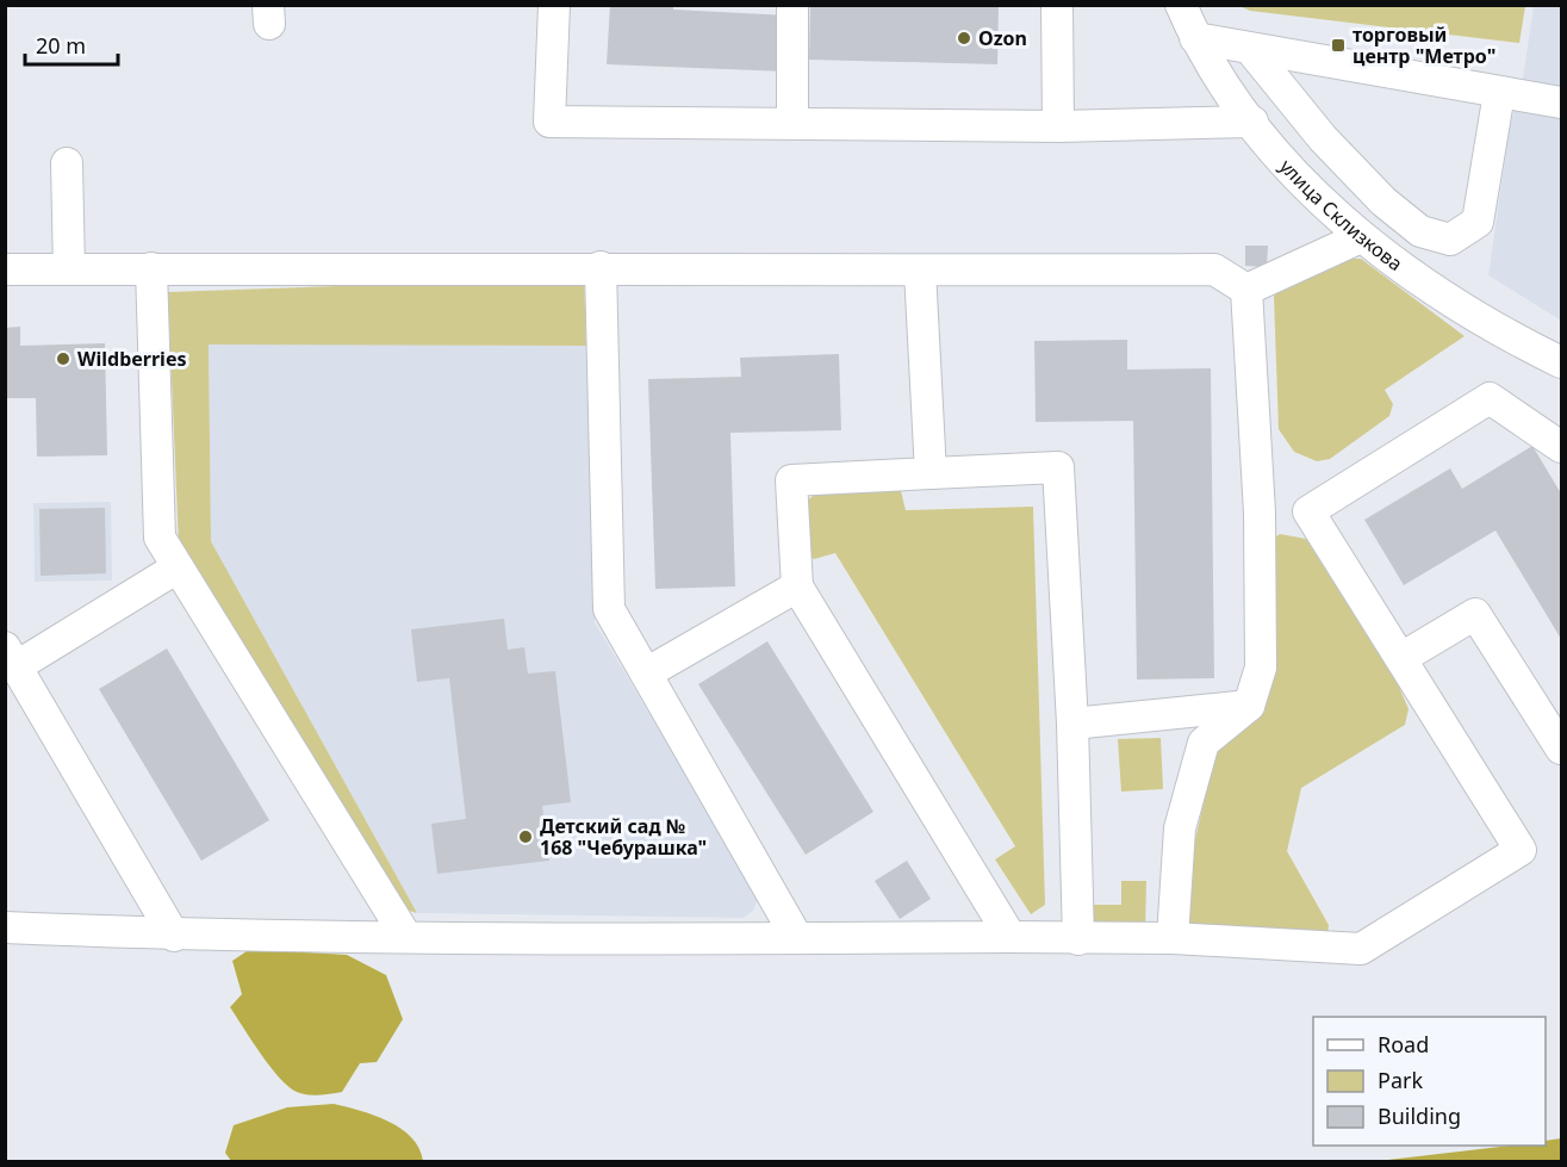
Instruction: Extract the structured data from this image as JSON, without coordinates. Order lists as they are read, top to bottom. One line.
{"streets":{"street":["улица Склизкова"]},"places":{"other":["Ozon","Wildberries","Детский сад № 168 \"Чебурашка\""],"transit":["торговый центр \"Метро\""]},"legend":["Road","Park","Building"],"scale_bar":"20 m"}
